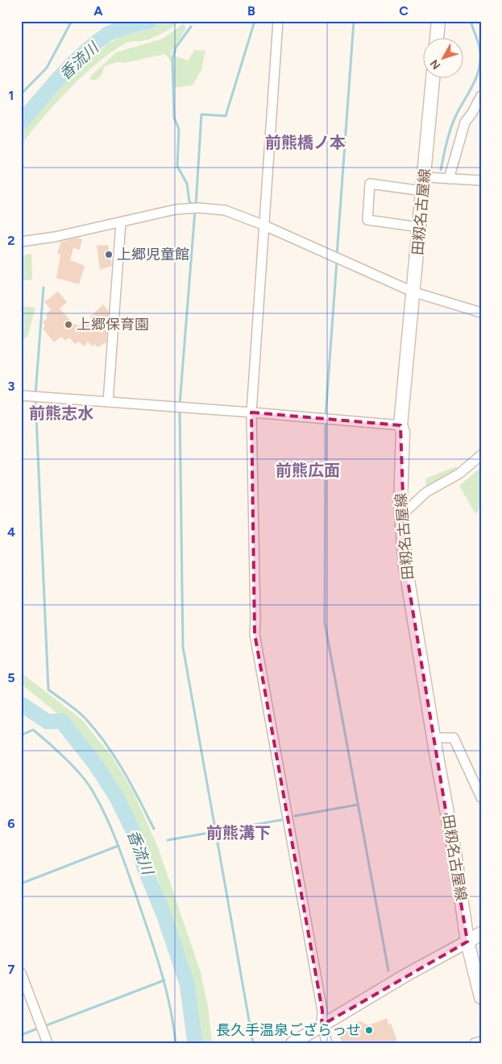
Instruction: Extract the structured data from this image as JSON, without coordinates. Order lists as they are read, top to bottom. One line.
{"streets":{"main road":["田籾名古屋線"]},"districts":["前熊橋ノ本","前熊志水","前熊広面","前熊溝下"],"water":["香流川"],"places":["上郷児童館","上郷保育園","長久手温泉ござらっせ"],"north":"bottom left","grid":{"columns":["A","B","C"],"rows":["1","2","3","4","5","6","7"]}}
